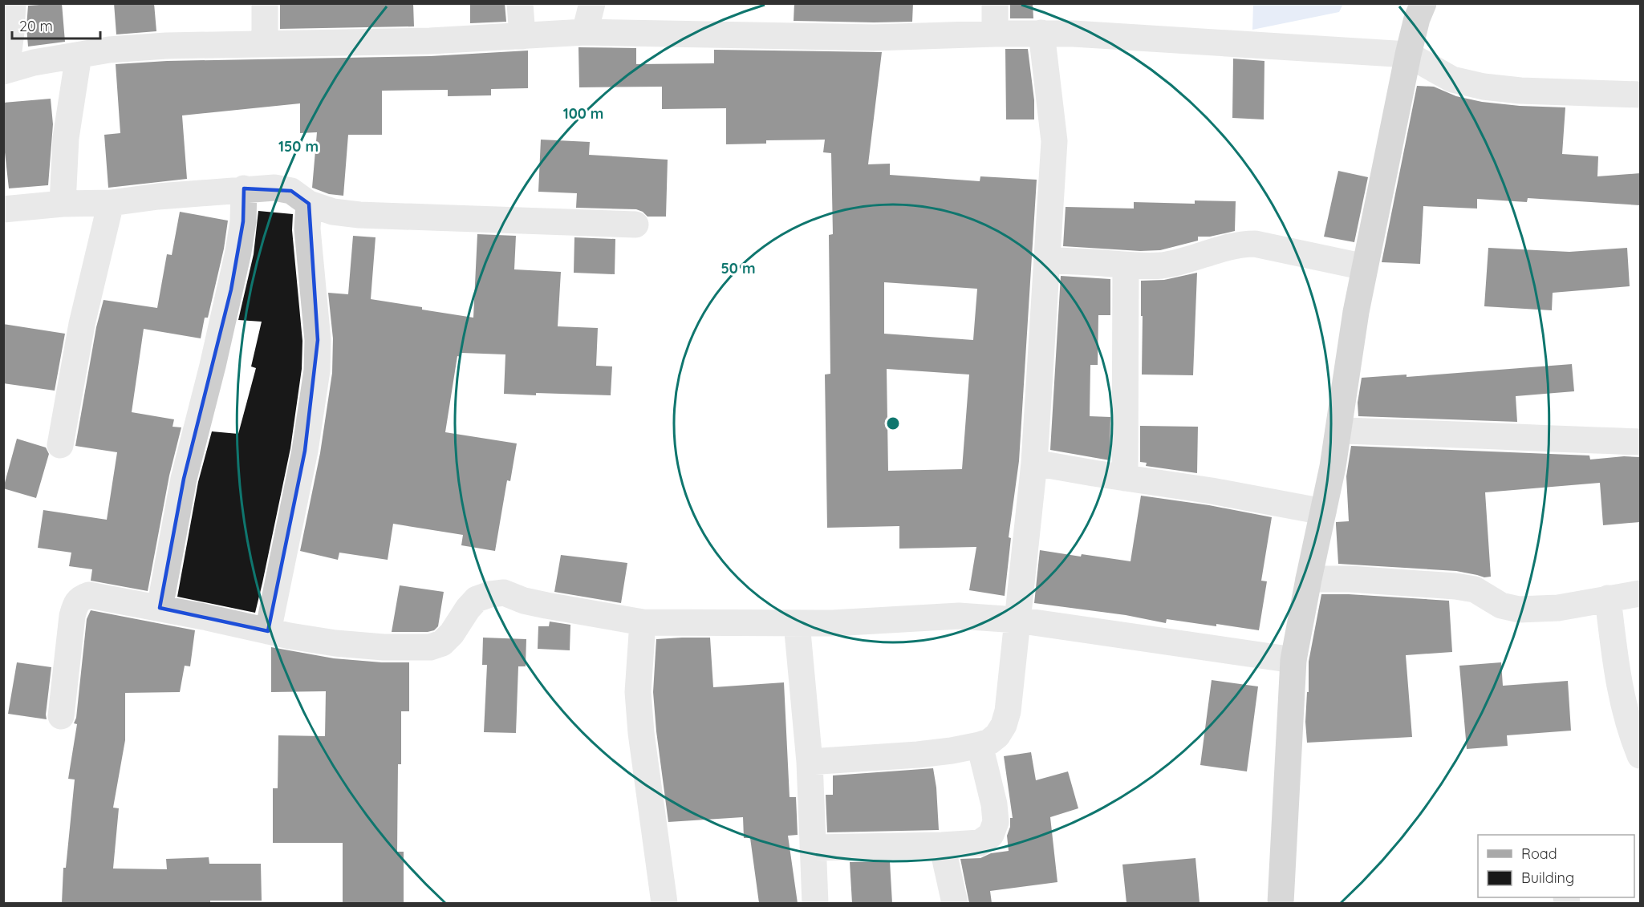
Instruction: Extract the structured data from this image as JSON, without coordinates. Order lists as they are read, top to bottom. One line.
{"legend":["Road","Building"],"scale_bar":"20 m","rings":["100 m","150 m","50 m"]}
